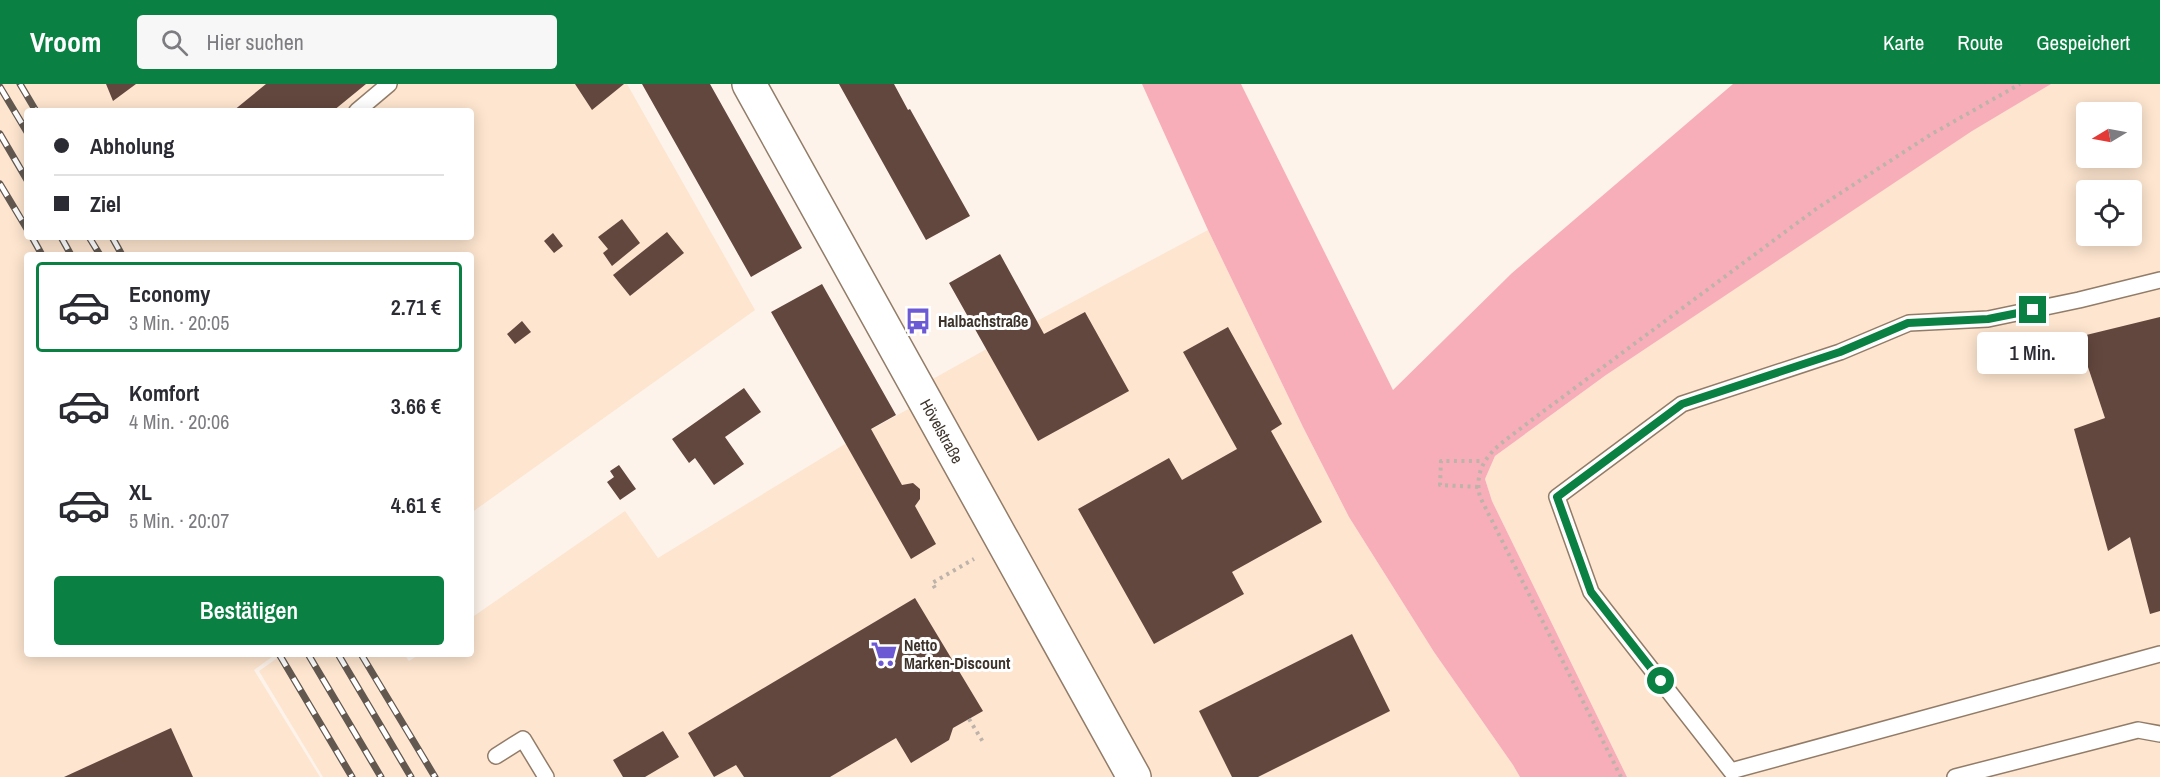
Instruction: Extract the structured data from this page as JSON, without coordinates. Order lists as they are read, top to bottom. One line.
{"streets":{"main road":["Hövelstraße"]},"places":{"bus stop":["Halbachstraße"],"supermarket":["Netto Marken-Discount"]},"north":"left","page":{"header":"Vroom","search":"Hier suchen","nav":["Karte","Route","Gespeichert"],"banner":["Abholung","Ziel"],"list":[{"name":"Economy","note":"3 Min. · 20:05","value":"2.71 €"},{"name":"Komfort","note":"4 Min. · 20:06","value":"3.66 €"},{"name":"XL","note":"5 Min. · 20:07","value":"4.61 €"}],"bubble":"1 Min.","buttons":"Bestätigen"}}
